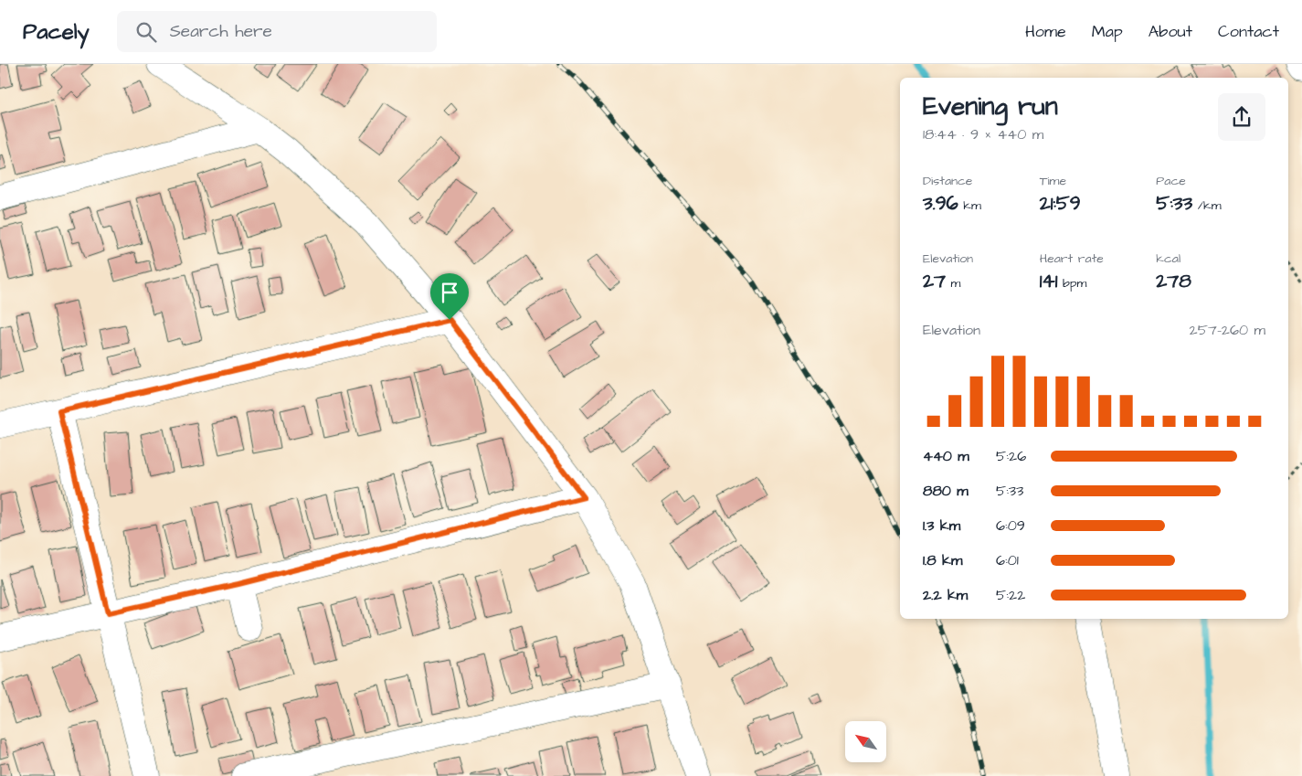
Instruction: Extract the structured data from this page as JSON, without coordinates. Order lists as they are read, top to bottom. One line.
{"north":"top left","page":{"header":"Pacely","search":"Search here","nav":["Home","Map","About","Contact"],"heading":["Evening run","18:44 · 9 × 440 m"],"stats":[["Distance","3.96 km"],["Time","21:59"],["Pace","5:33 /km"],["Elevation","27 m"],["Heart rate","141 bpm"],["kcal","278"]],"chart":["Elevation","257–260 m"],"list":[{"name":"440 m","note":"5:26"},{"name":"880 m","note":"5:33"},{"name":"1.3 km","note":"6:09"},{"name":"1.8 km","note":"6:01"},{"name":"2.2 km","note":"5:22"}]}}
